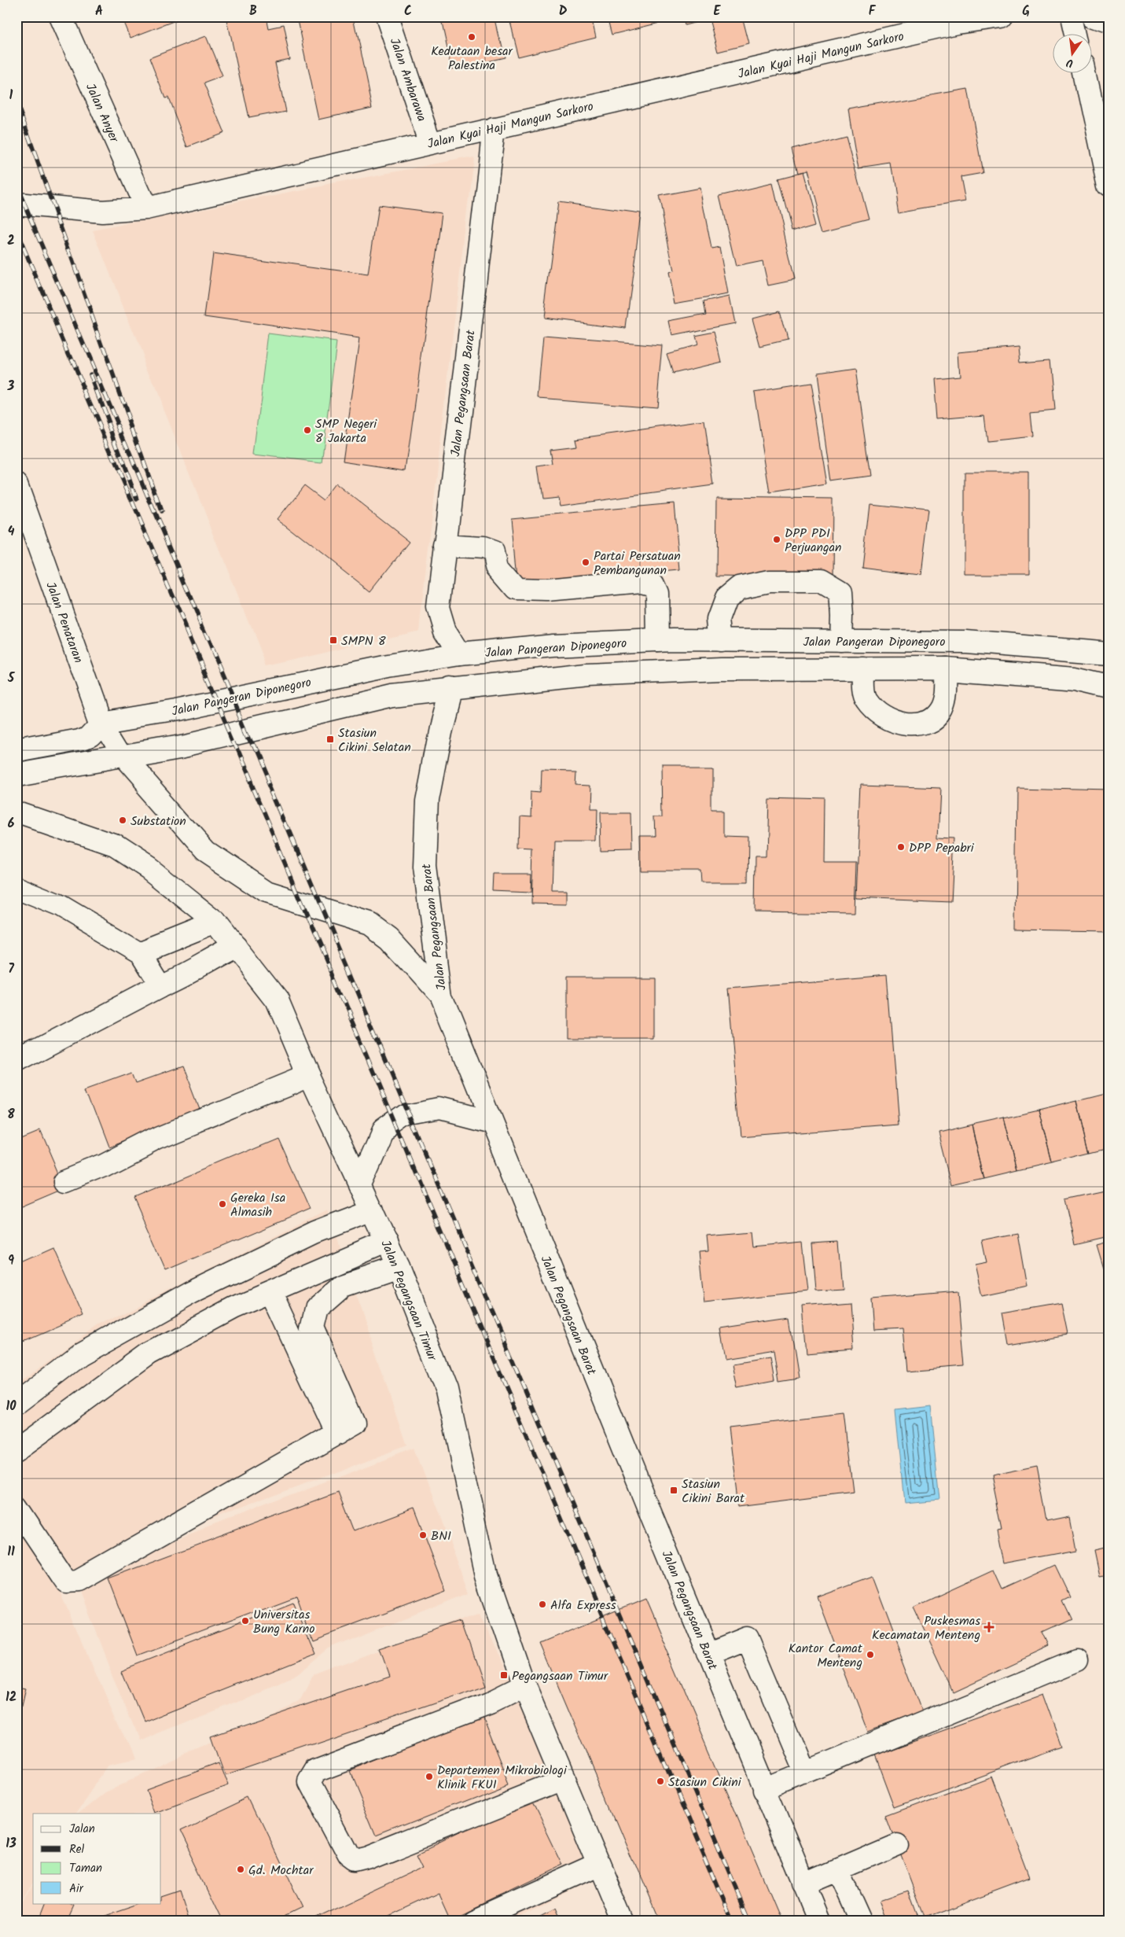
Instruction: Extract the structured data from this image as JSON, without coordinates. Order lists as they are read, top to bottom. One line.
{"streets":{"main road":["Jalan Kyai Haji Mangun Sarkoro","Jalan Ambarawa","Jalan Anyer","Jalan Pegangsaan Barat","Jalan Penataran","Jalan Pangeran Diponegoro","Jalan Pegangsaan Timur"]},"crossings":[["Jalan Kyai Haji Mangun Sarkoro","Jalan Ambarawa"],["Jalan Kyai Haji Mangun Sarkoro","Jalan Anyer"],["Jalan Kyai Haji Mangun Sarkoro","Jalan Pegangsaan Barat"],["Jalan Pegangsaan Barat","Jalan Penataran"],["Jalan Pegangsaan Barat","Jalan Pangeran Diponegoro"],["Jalan Penataran","Jalan Pangeran Diponegoro"]],"places":{"other":["Kedutaan besar Palestina","SMP Negeri 8 Jakarta","DPP PDI Perjuangan","Partai Persatuan Pembangunan","Substation","DPP Pepabri","Gereka Isa Almasih","BNI","Alfa Express","Universitas Bung Karno","Kantor Camat Menteng","Departemen Mikrobiologi Klinik FKUI","Stasiun Cikini","Gd. Mochtar"],"transit":["SMPN 8","Stasiun Cikini Selatan","Stasiun Cikini Barat","Pegangsaan Timur"],"health":["Puskesmas Kecamatan Menteng"]},"legend":["Jalan","Rel","Taman","Air"],"north":"bottom","grid":{"columns":["A","B","C","D","E","F","G"],"rows":["1","2","3","4","5","6","7","8","9","10","11","12","13"]}}
